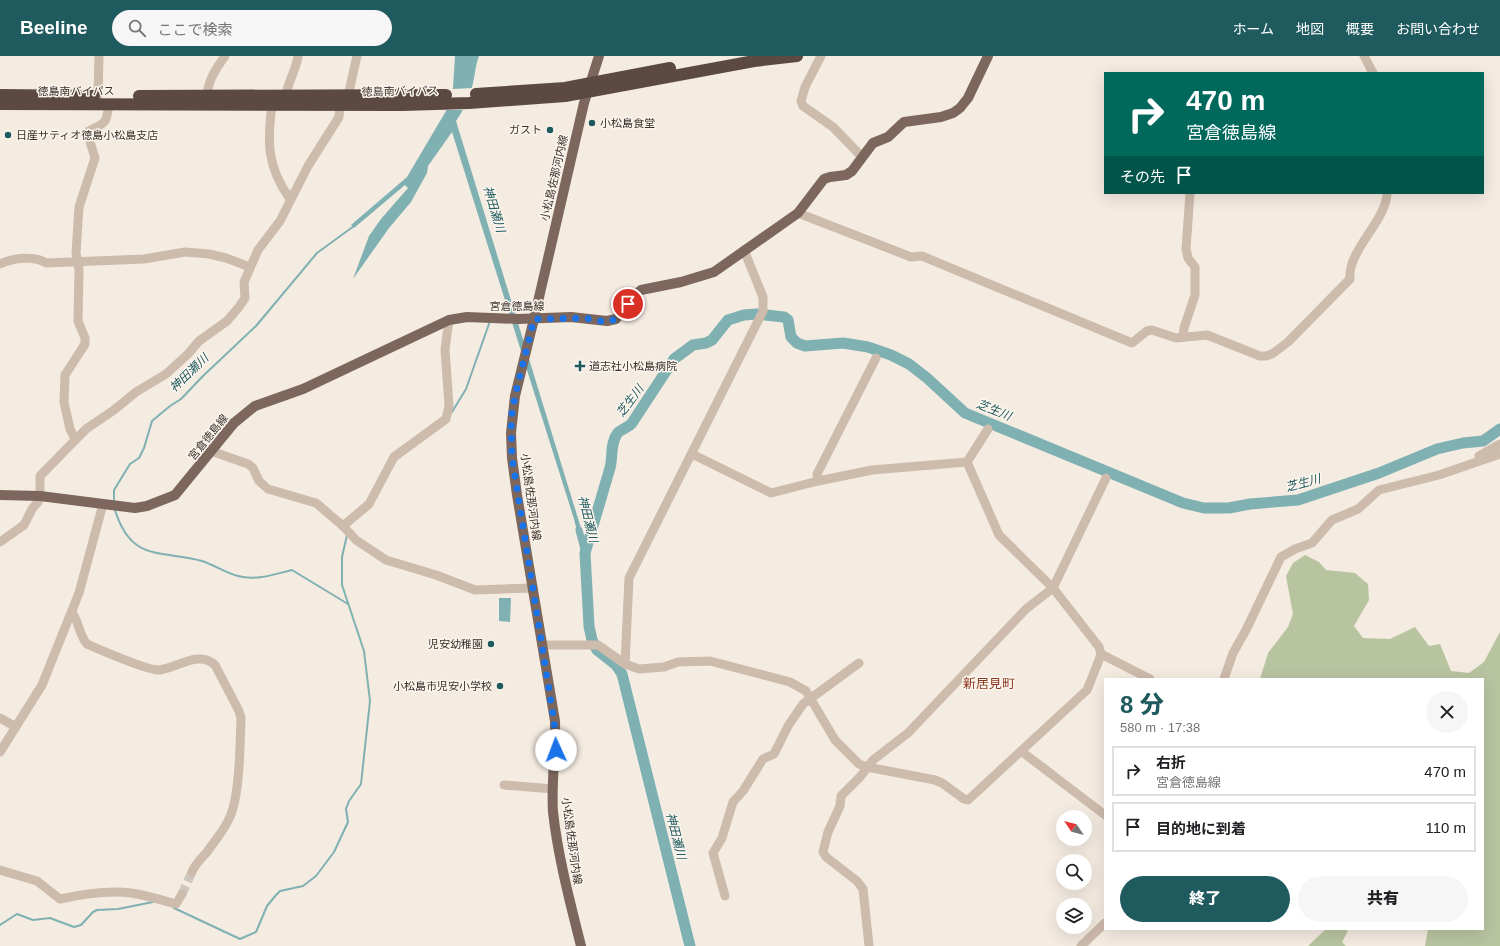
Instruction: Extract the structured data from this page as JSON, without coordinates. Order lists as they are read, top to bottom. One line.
{"streets":{"highway":["徳島南バイパス"],"main road":["小松島佐那河内線","宮倉徳島線"]},"crossings":[["徳島南バイパス","小松島佐那河内線"],["小松島佐那河内線","宮倉徳島線"]],"districts":["新居見町"],"water":["神田瀬川","芝生川"],"places":{"other":["小松島食堂","ガスト","日産サティオ徳島小松島支店","児安幼稚園","小松島市児安小学校"],"health":["道志社小松島病院"]},"north":"top left","page":{"header":"Beeline","search":"ここで検索","nav":["ホーム","地図","概要","お問い合わせ"],"turn":["470 m","宮倉徳島線"],"then":"その先","heading":["8 分","580 m · 17:38"],"list":[{"name":"右折","note":"宮倉徳島線","value":"470 m"},{"name":"目的地に到着","value":"110 m"}],"buttons":["終了","共有"]}}
